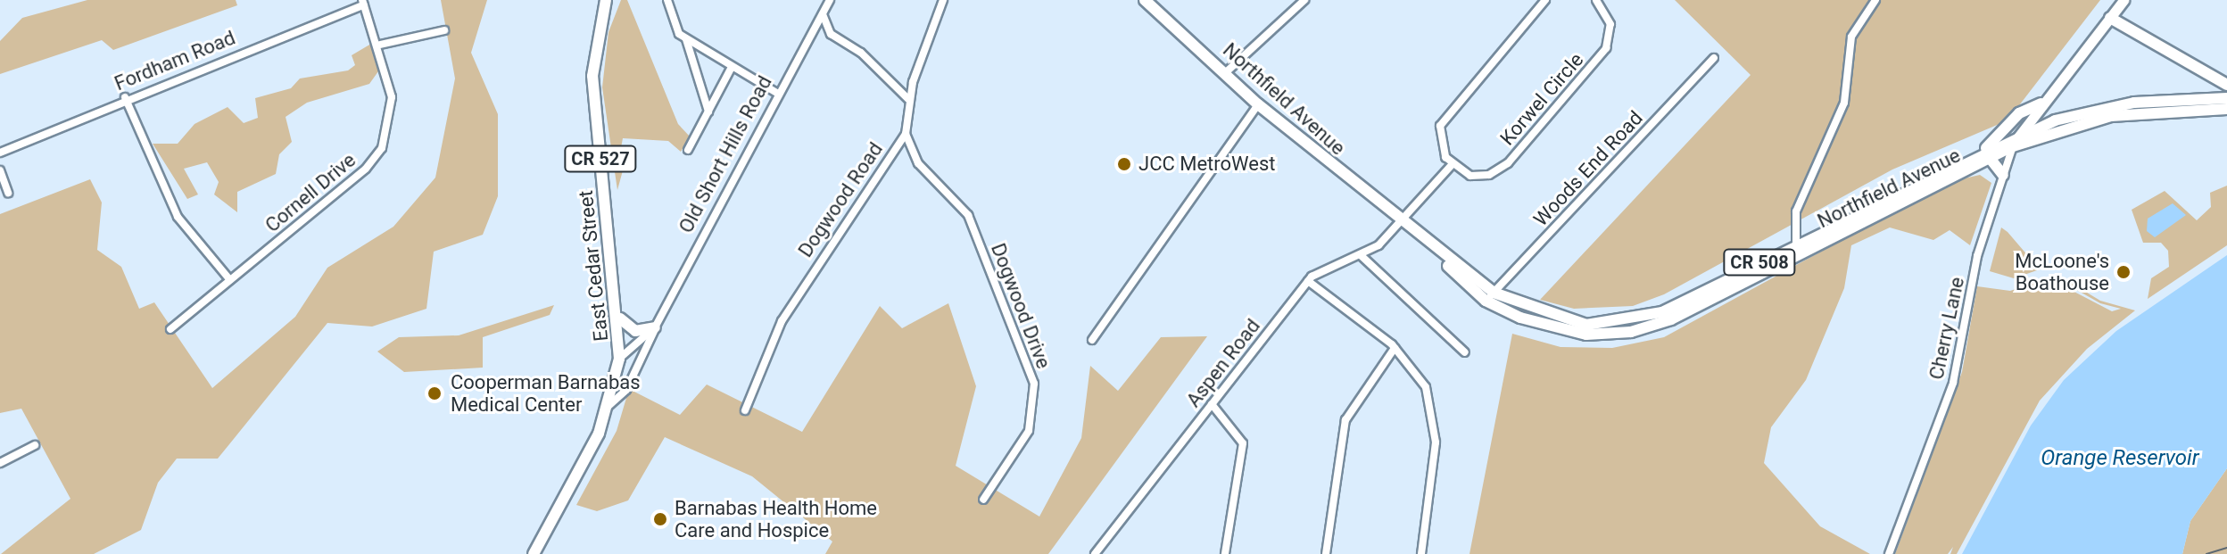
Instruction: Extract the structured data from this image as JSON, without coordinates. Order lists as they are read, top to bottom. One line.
{"streets":{"main road":["Northfield Avenue","Old Short Hills Road","CR 527","CR 508","East Cedar Street"],"street":["Fordham Road","Korwel Circle","Woods End Road","Cornell Drive","Dogwood Road","Dogwood Drive","Cherry Lane","Aspen Road"]},"crossings":[["Fordham Road","Cornell Drive"],["Northfield Avenue","Woods End Road"],["Northfield Avenue","Cherry Lane"],["Northfield Avenue","Aspen Road"],["Old Short Hills Road","East Cedar Street"],["Dogwood Road","Dogwood Drive"]],"water":["Orange Reservoir"],"places":["JCC MetroWest","McLoone's Boathouse","Cooperman Barnabas Medical Center","Barnabas Health Home Care and Hospice"]}
